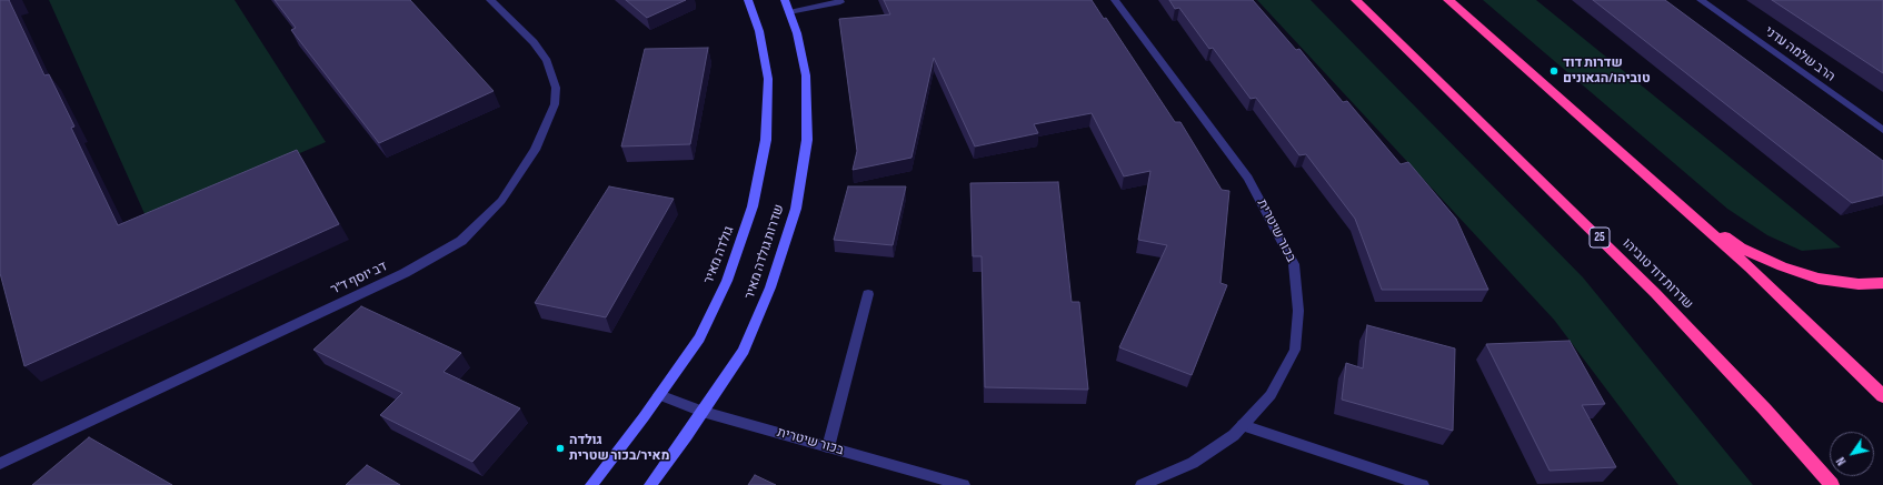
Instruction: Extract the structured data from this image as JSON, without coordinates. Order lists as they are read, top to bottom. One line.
{"streets":{"highway":["25","שדרות דוד טוביהו"],"street":["הרב שלמה עדני","בכור שיטרית","שדרות גולדה מאיר","גולדה מאיר","דב יוסף ד\"ר"]},"crossings":[["בכור שיטרית","שדרות גולדה מאיר"],["בכור שיטרית","גולדה מאיר"]],"places":["שדרות דוד טוביהו/הגאונים","גולדה מאיר/בכור שטרית"],"north":"bottom left"}
